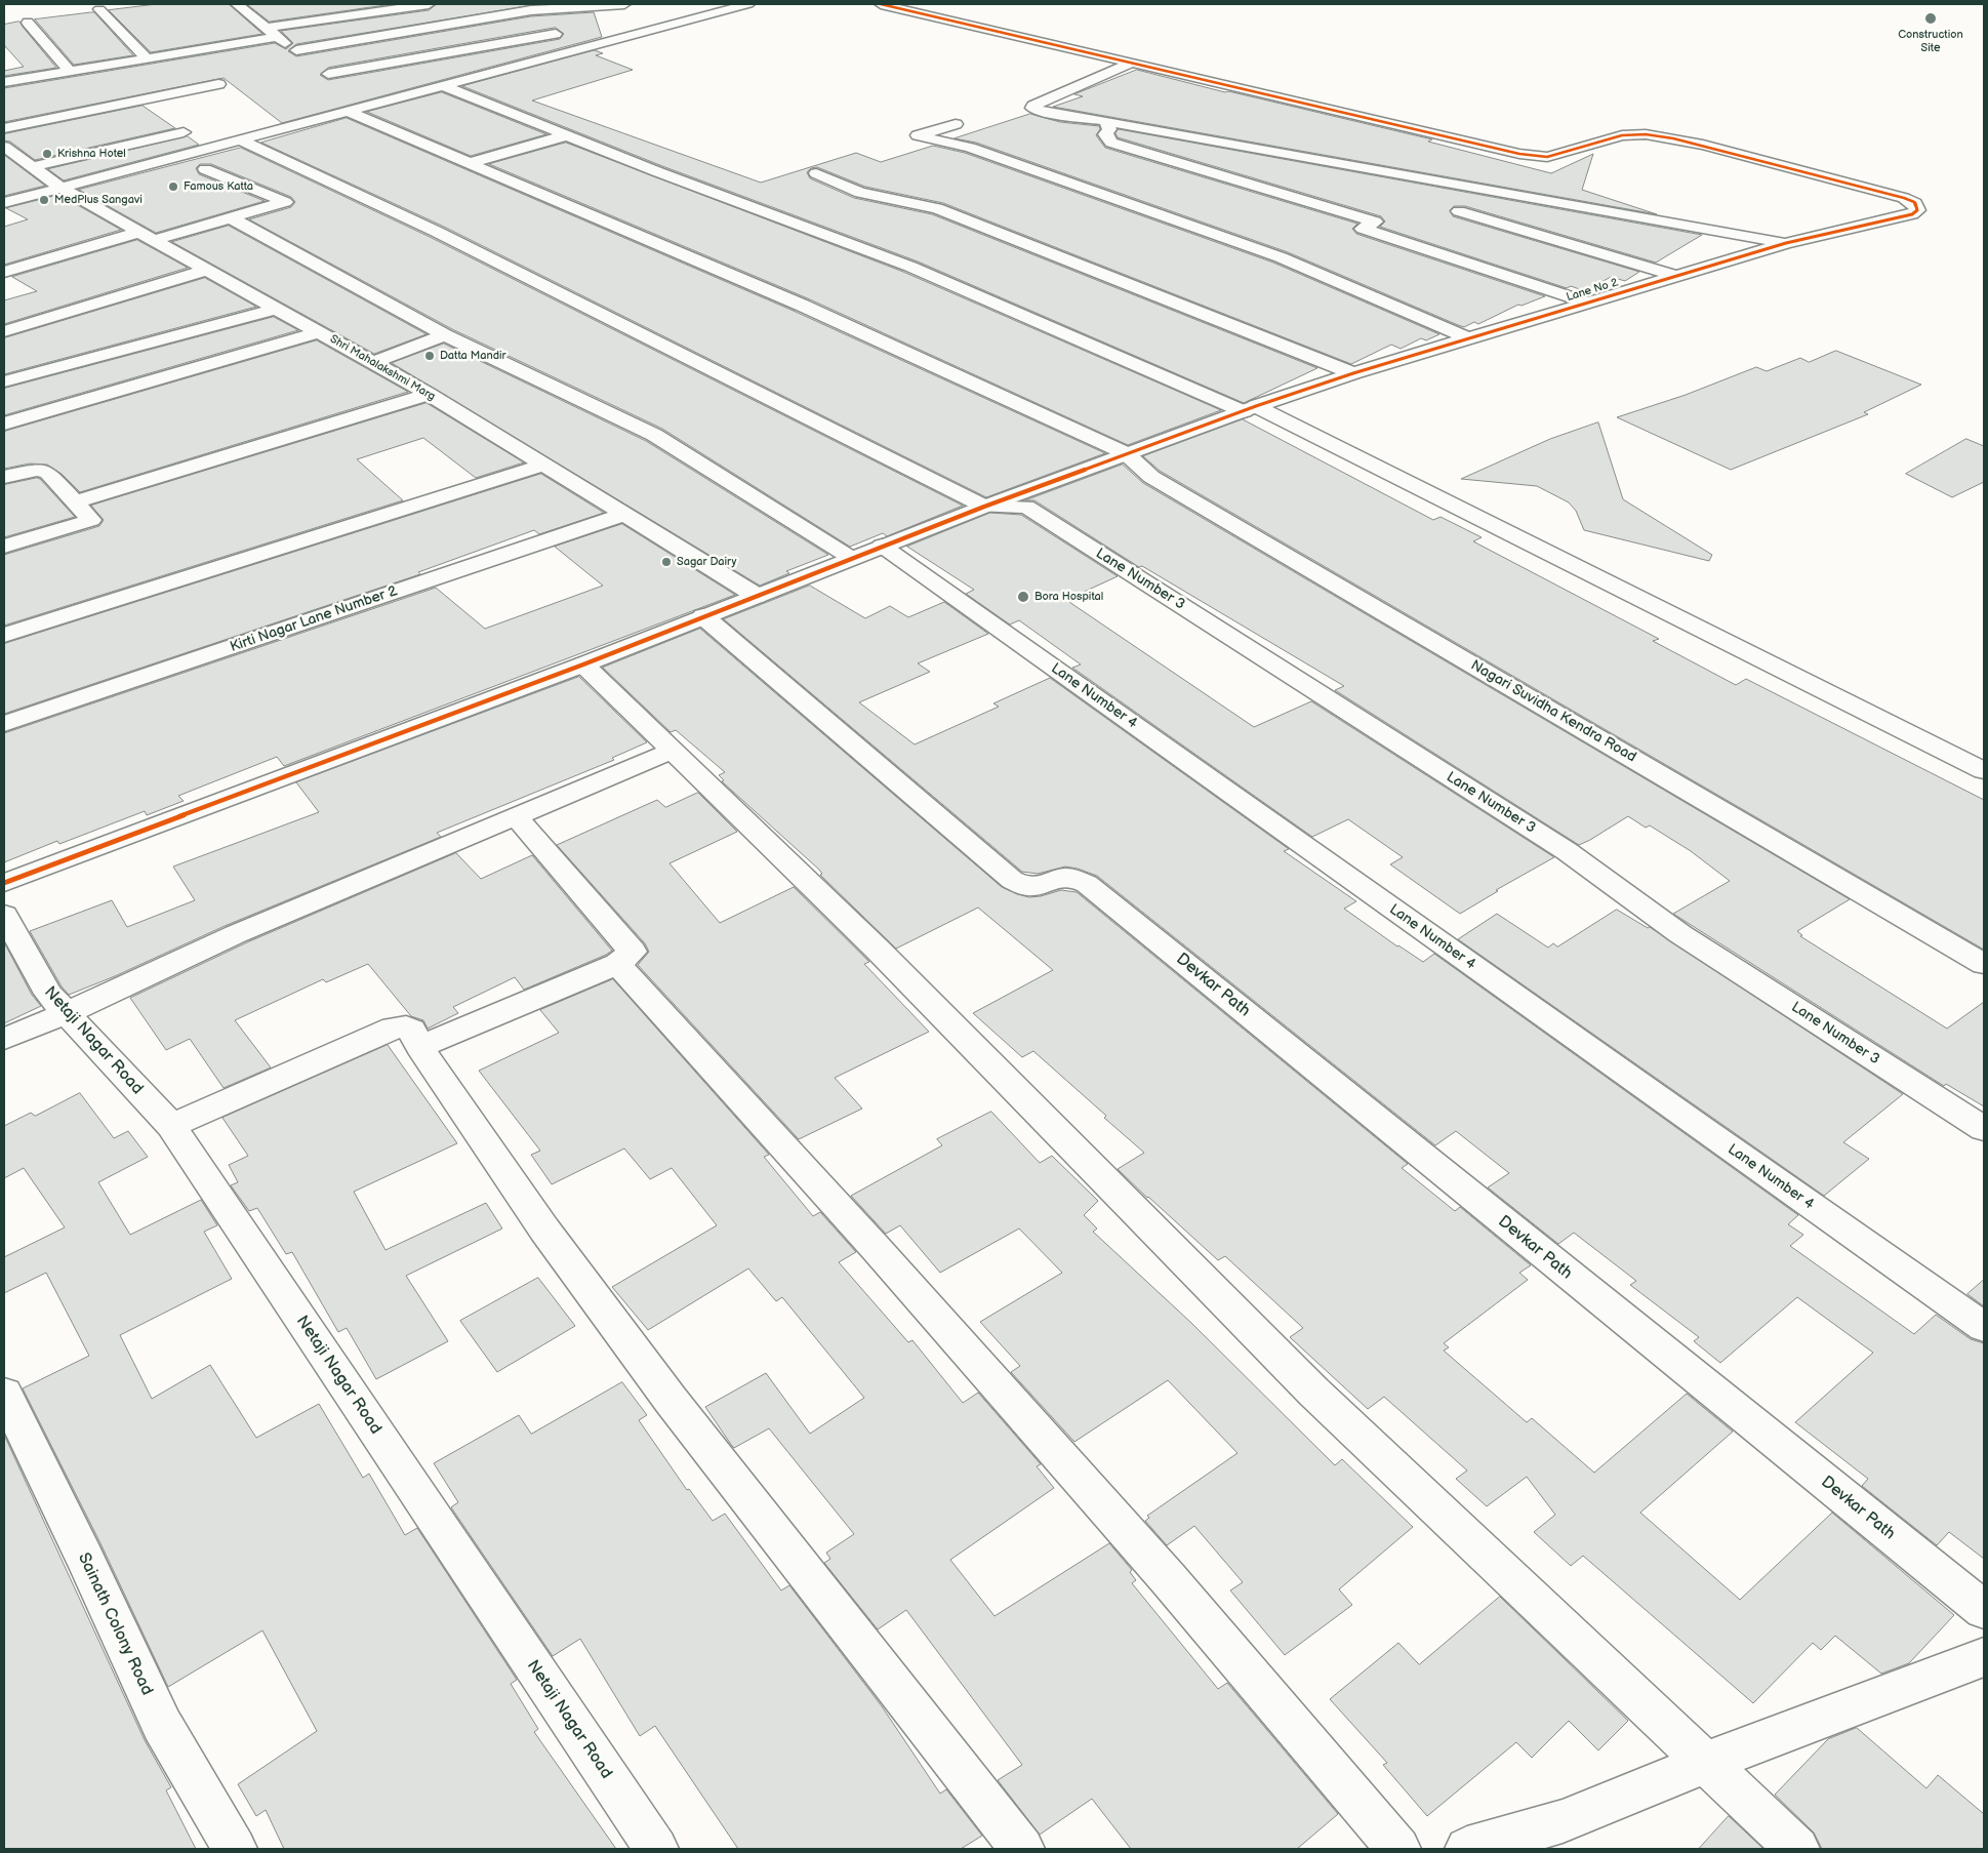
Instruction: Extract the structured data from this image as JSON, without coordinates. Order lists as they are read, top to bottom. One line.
{"streets":{"street":["Lane No 2","Shri Mahalakshmi Marg","Lane Number 3","Kirti Nagar Lane Number 2","Lane Number 4","Nagari Suvidha Kendra Road","Devkar Path","Netaji Nagar Road","Sainath Colony Road"]},"crossings":[["Lane No 2","Shri Mahalakshmi Marg"],["Lane No 2","Lane Number 3"],["Lane No 2","Lane Number 4"],["Lane No 2","Nagari Suvidha Kendra Road"],["Lane No 2","Devkar Path"],["Shri Mahalakshmi Marg","Kirti Nagar Lane Number 2"]],"places":["Construction Site","Krishna Hotel","Famous Katta","MedPlus Sangavi","Datta Mandir","Sagar Dairy","Bora Hospital"]}
